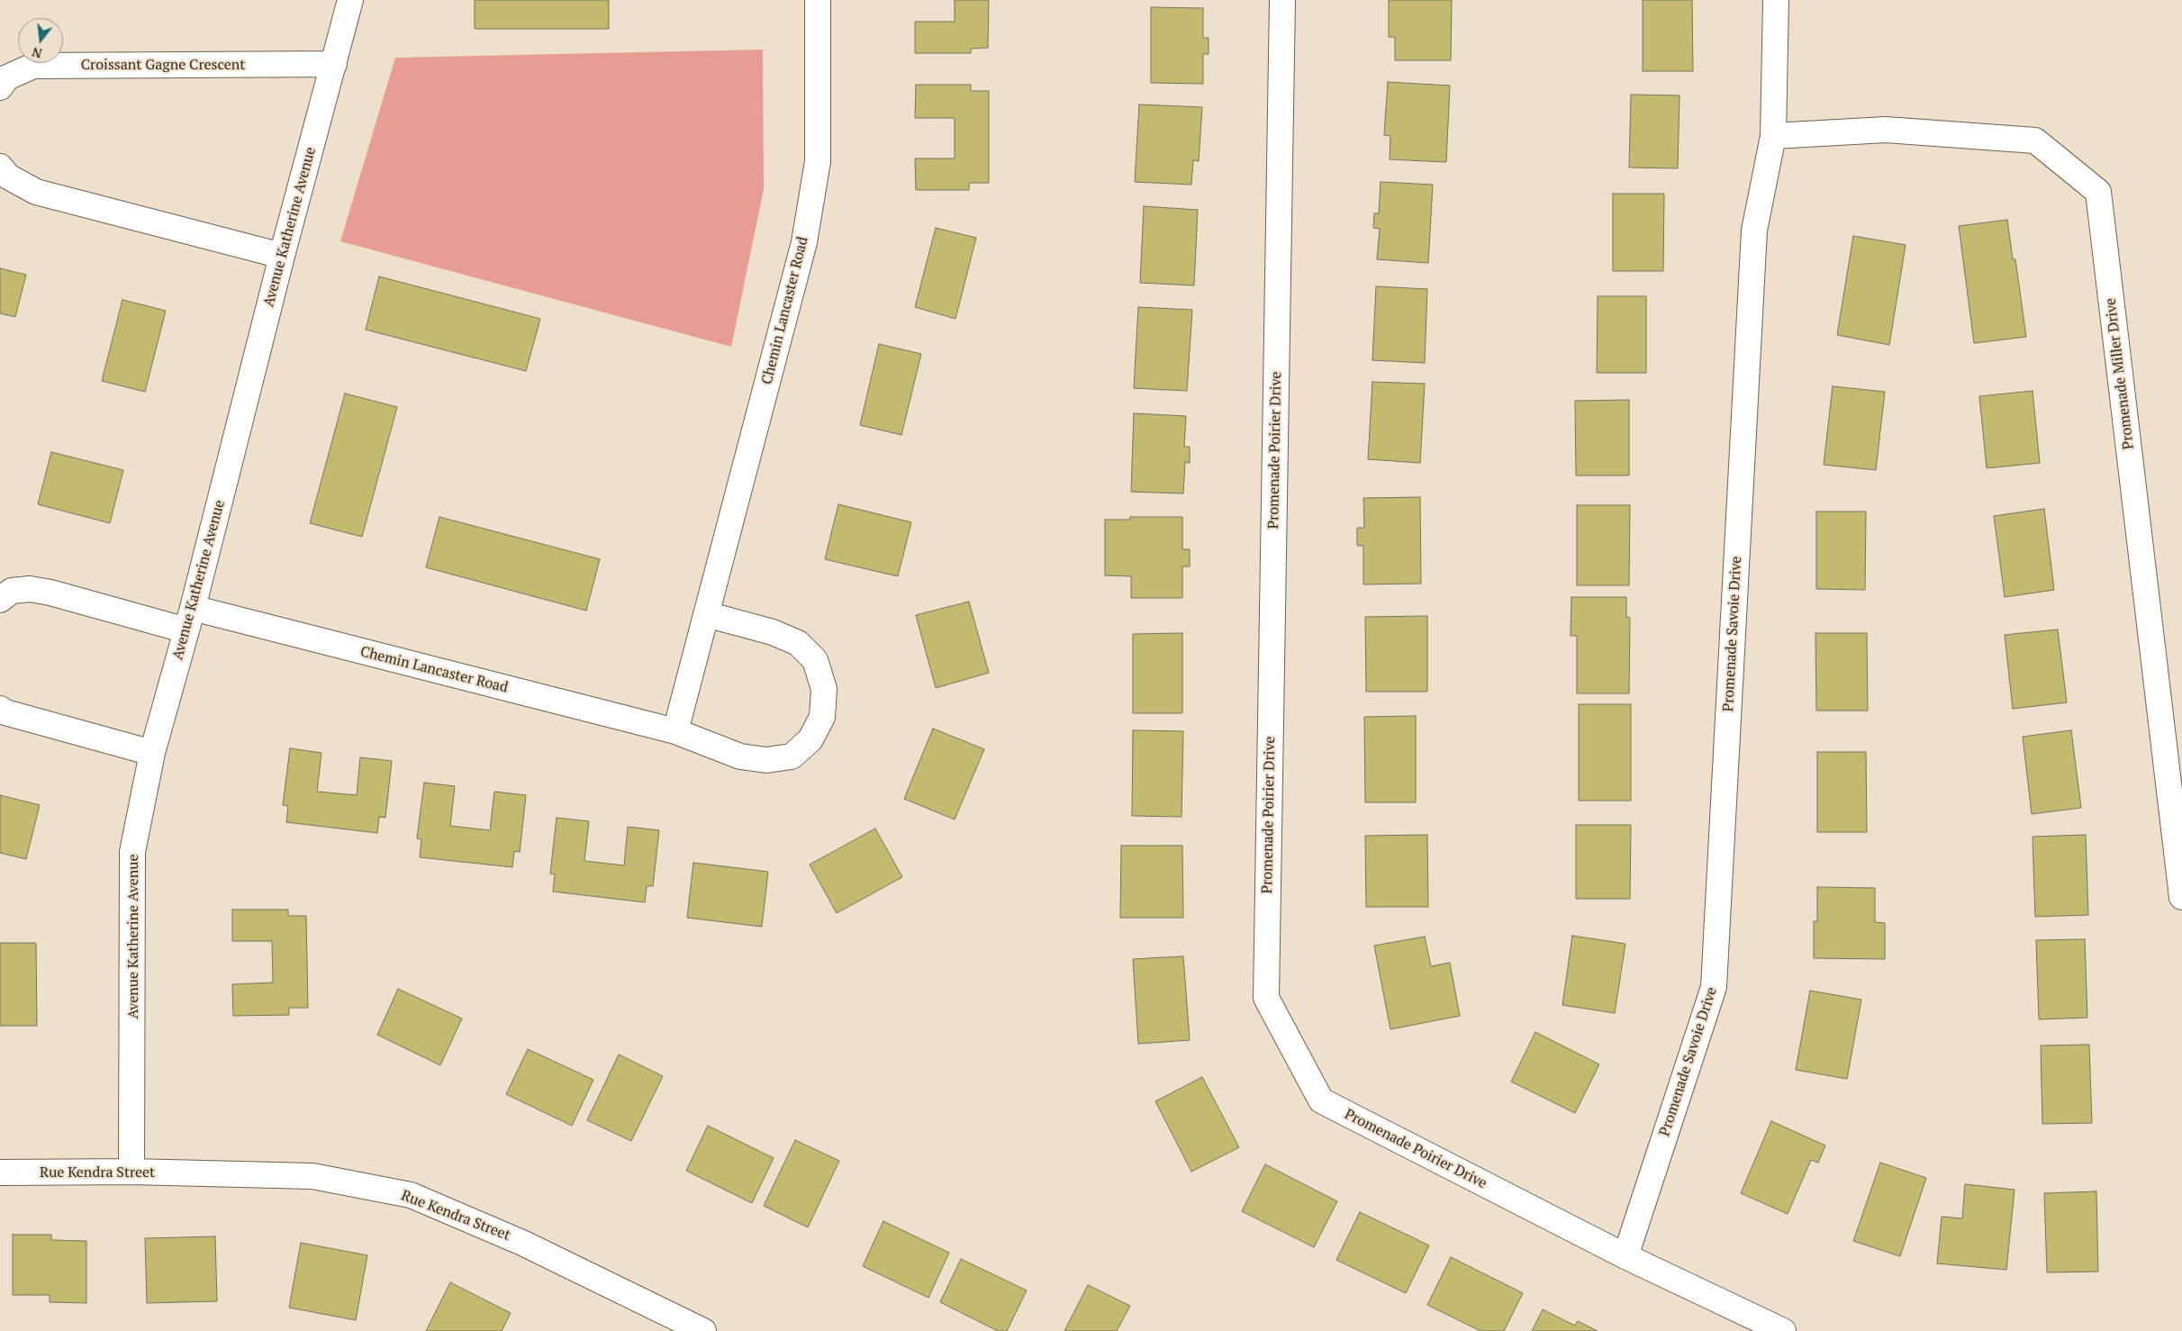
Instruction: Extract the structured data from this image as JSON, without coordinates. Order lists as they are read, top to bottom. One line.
{"streets":{"street":["Croissant Gagne Crescent","Avenue Katherine Avenue","Chemin Lancaster Road","Promenade Miller Drive","Promenade Poirier Drive","Promenade Savoie Drive","Rue Kendra Street"]},"crossings":[["Croissant Gagne Crescent","Avenue Katherine Avenue"],["Avenue Katherine Avenue","Chemin Lancaster Road"],["Avenue Katherine Avenue","Rue Kendra Street"],["Promenade Miller Drive","Promenade Savoie Drive"],["Promenade Poirier Drive","Promenade Savoie Drive"]],"north":"bottom"}
